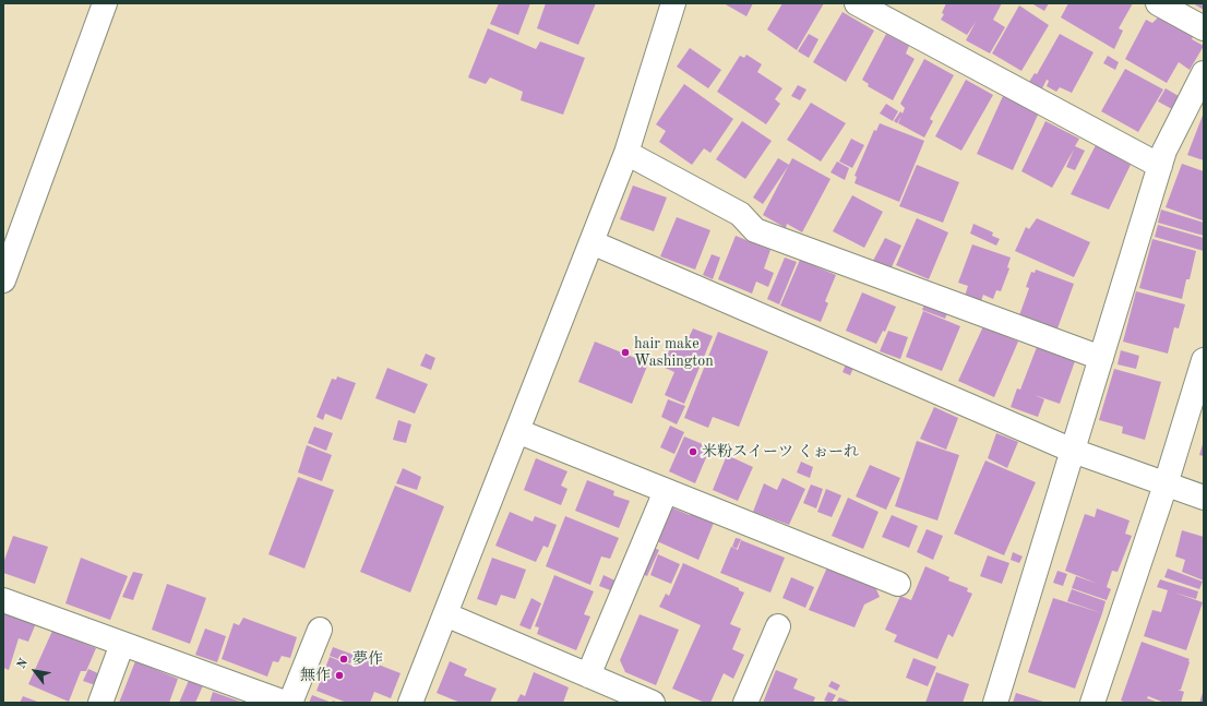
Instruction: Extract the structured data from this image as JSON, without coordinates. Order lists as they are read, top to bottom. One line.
{"places":["hair make Washington","米粉スイーツ くぉーれ","夢作","無作"],"north":"top left"}
